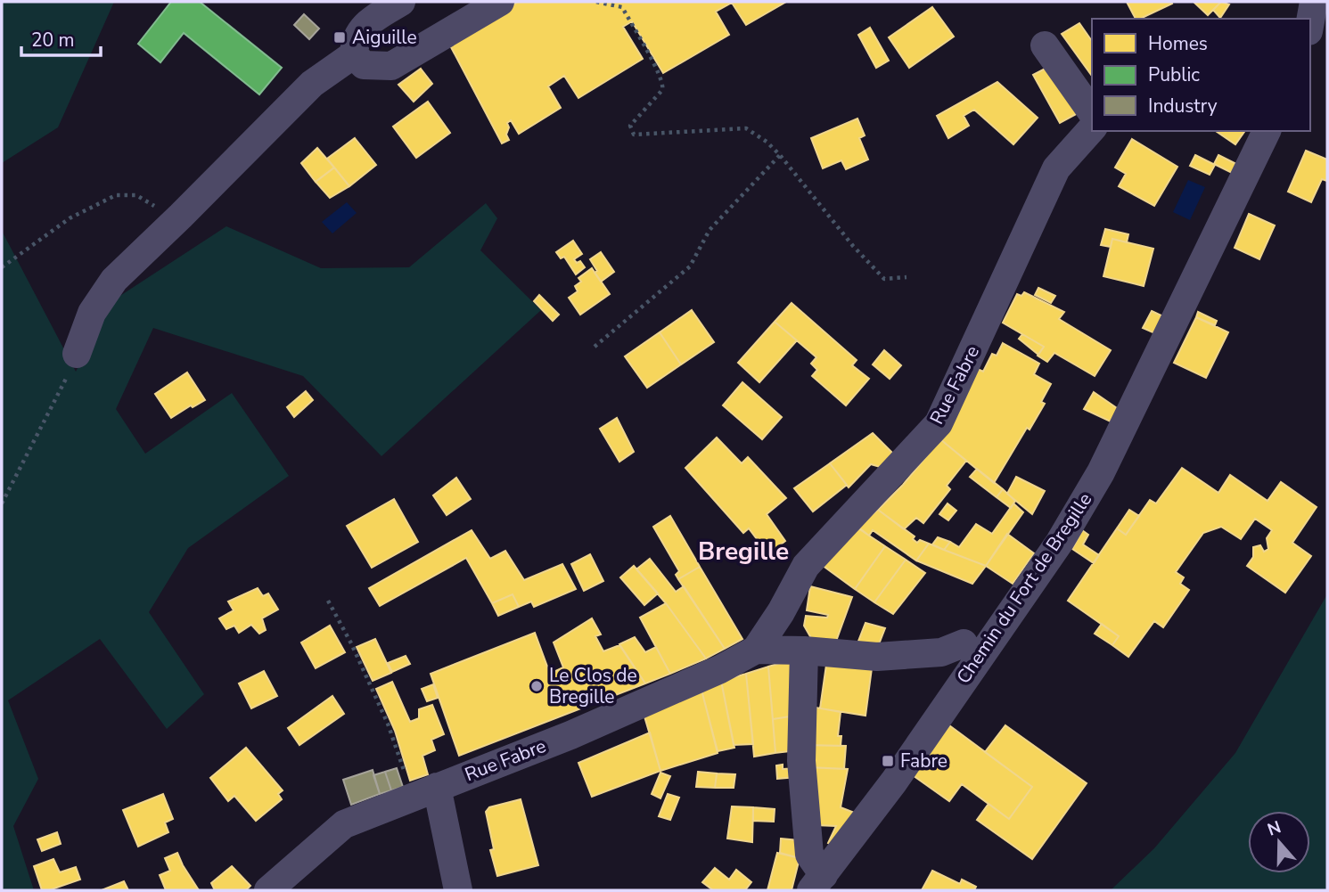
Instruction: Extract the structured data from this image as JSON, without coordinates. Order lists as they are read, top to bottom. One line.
{"streets":{"street":["Rue Fabre","Chemin du Fort de Bregille"]},"districts":["Bregille"],"places":{"transit":["Aiguille","Fabre"],"other":["Le Clos de Bregille"]},"legend":["Homes","Public","Industry"],"scale_bar":"20 m","north":"top"}
